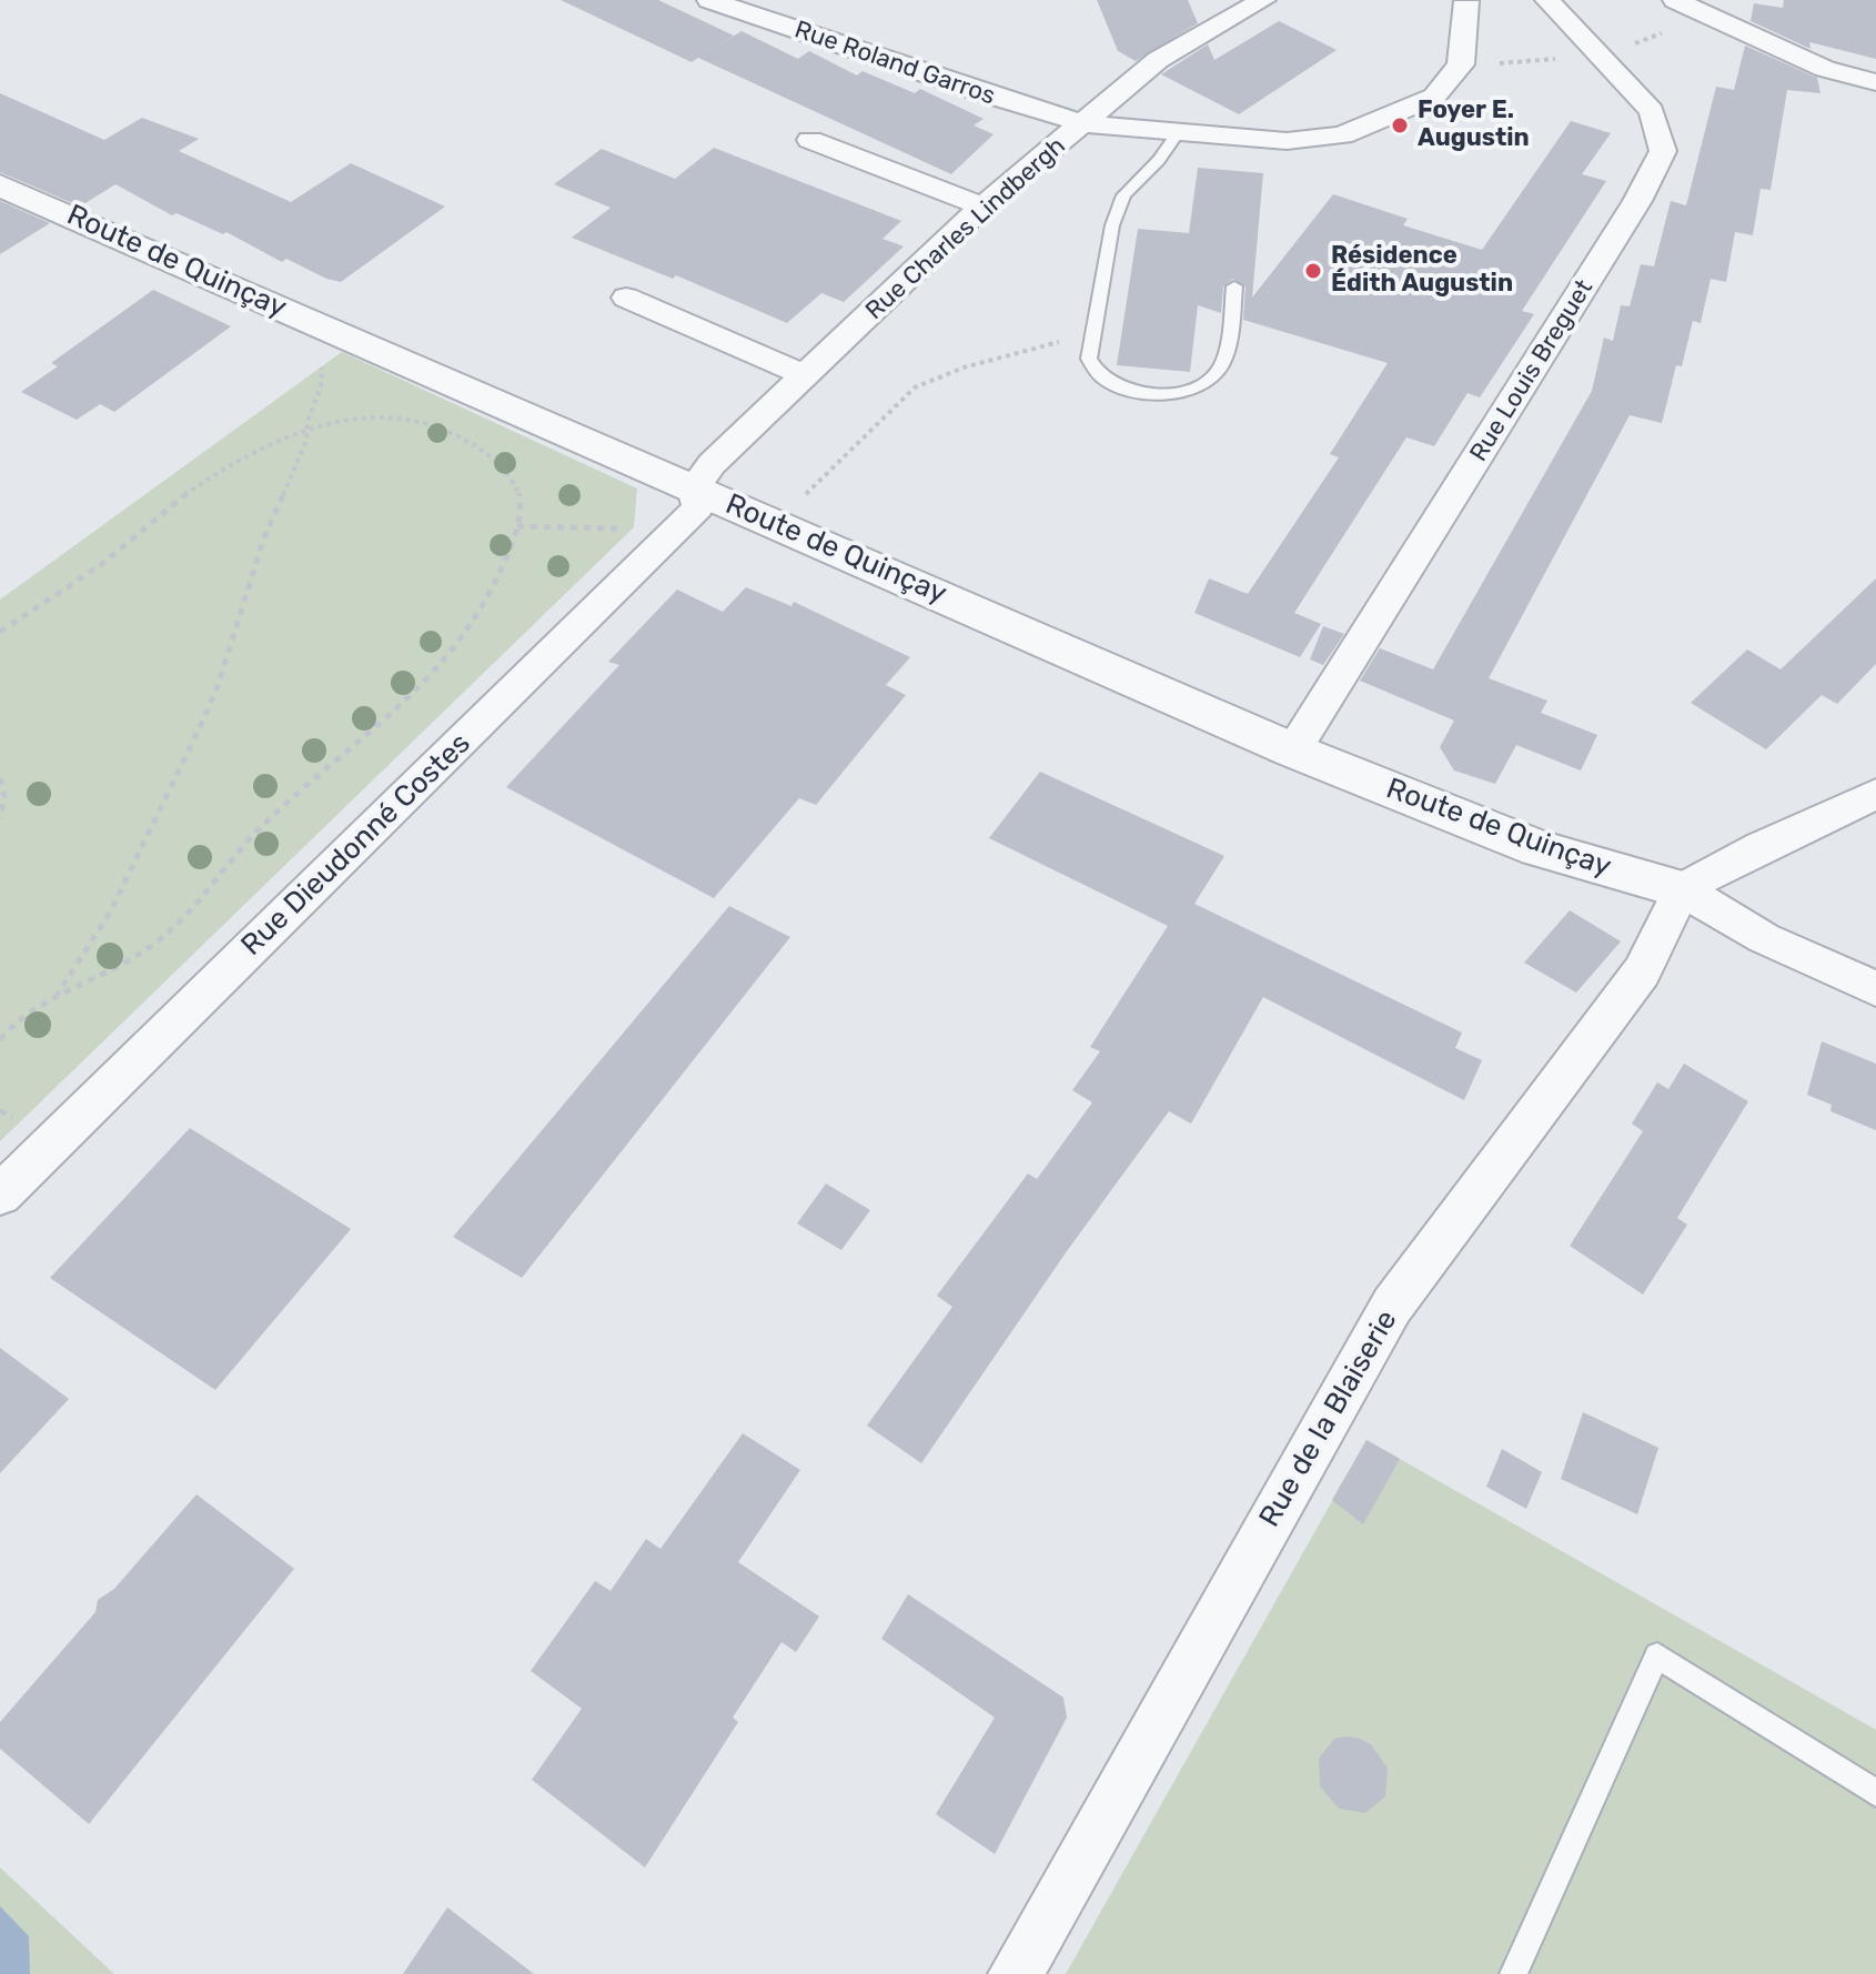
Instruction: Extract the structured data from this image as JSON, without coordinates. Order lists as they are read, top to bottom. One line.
{"streets":{"street":["Rue Roland Garros","Rue Charles Lindbergh","Route de Quinçay","Rue Louis Breguet","Rue Dieudonné Costes","Rue de la Blaiserie"]},"crossings":[["Rue Roland Garros","Rue Charles Lindbergh"],["Rue Charles Lindbergh","Route de Quinçay"],["Rue Charles Lindbergh","Rue Dieudonné Costes"],["Route de Quinçay","Rue Louis Breguet"],["Route de Quinçay","Rue Dieudonné Costes"],["Route de Quinçay","Rue de la Blaiserie"]],"places":["Foyer E. Augustin","Résidence Édith Augustin"]}
